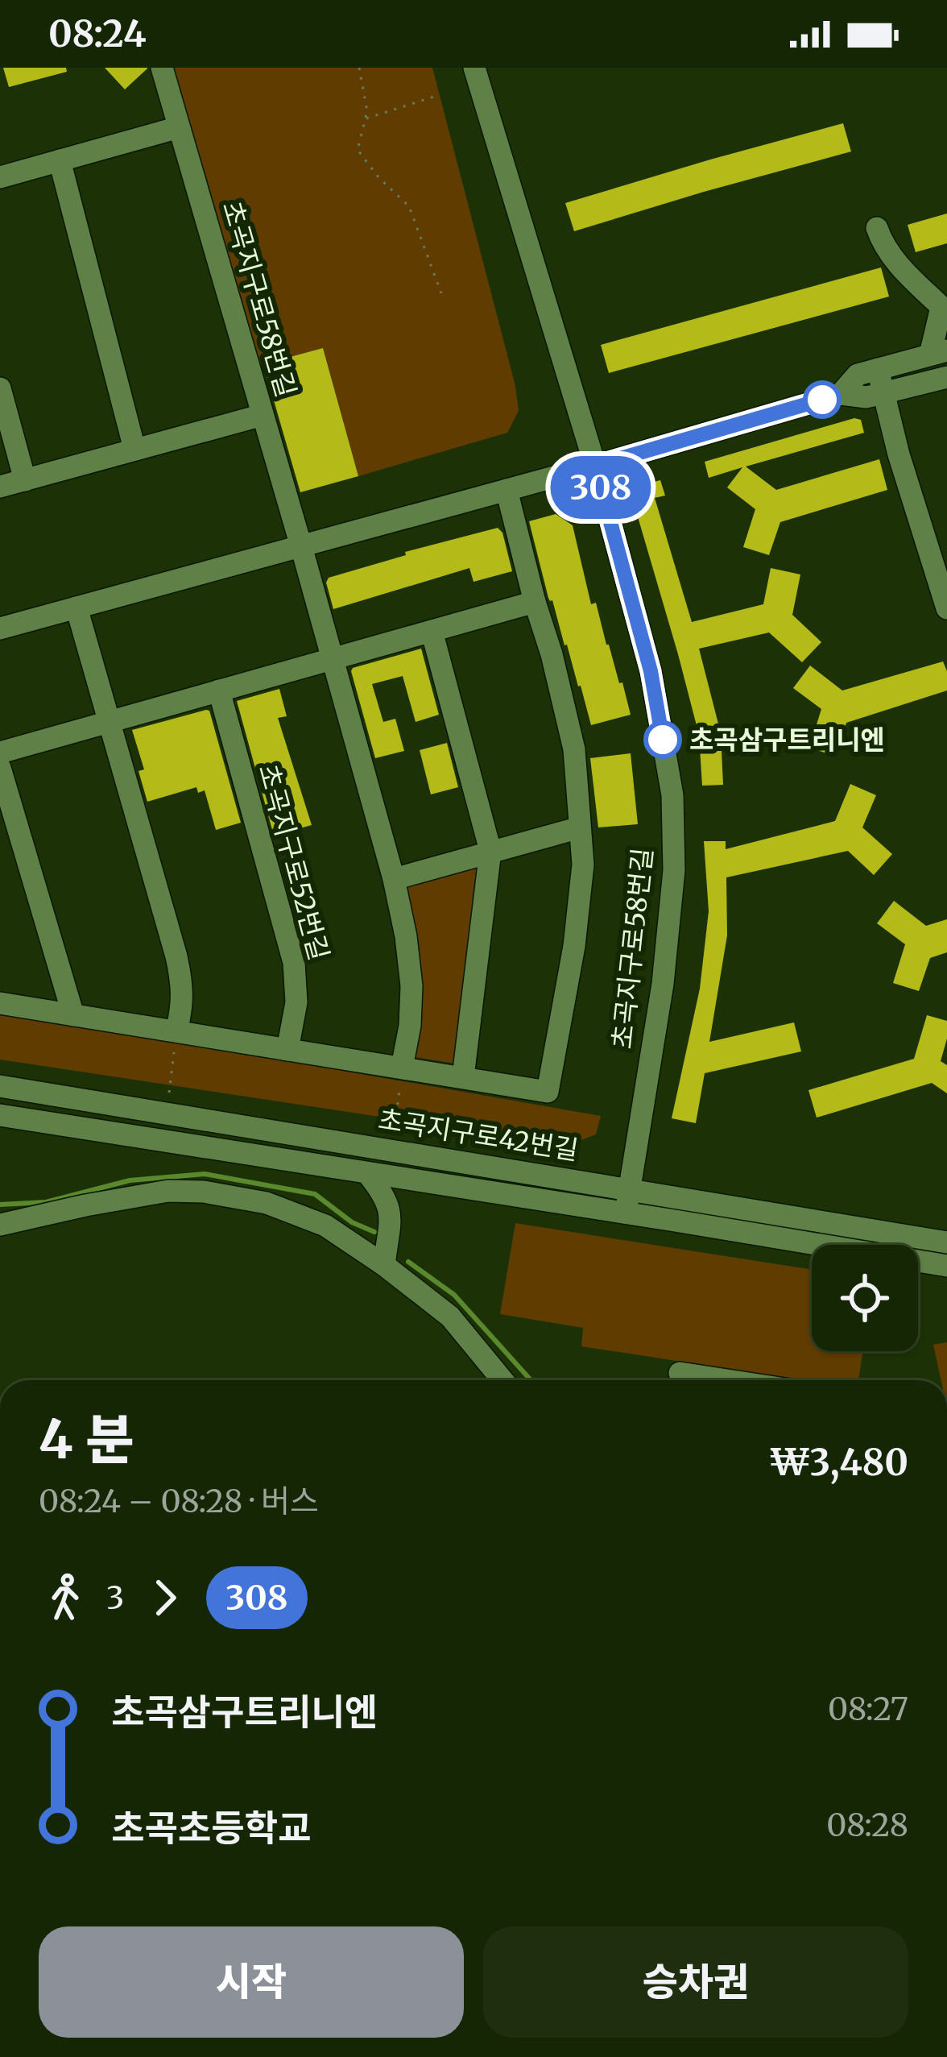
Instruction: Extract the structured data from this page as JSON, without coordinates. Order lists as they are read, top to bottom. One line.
{"streets":{"street":["초곡지구로58번길","초곡지구로52번길","초곡지구로42번길"]},"crossings":[["초곡지구로58번길","초곡지구로42번길"]],"places":["초곡삼구트리니엔"],"lines":["bus line 308"],"page":{"status":"08:24","on_map":"308","heading":["4 분","08:24 – 08:28 · 버스","₩3,480"],"legs":["3","308"],"list":[{"name":"초곡삼구트리니엔","value":"08:27"},{"name":"초곡초등학교","value":"08:28"}],"buttons":["시작","승차권"]}}
